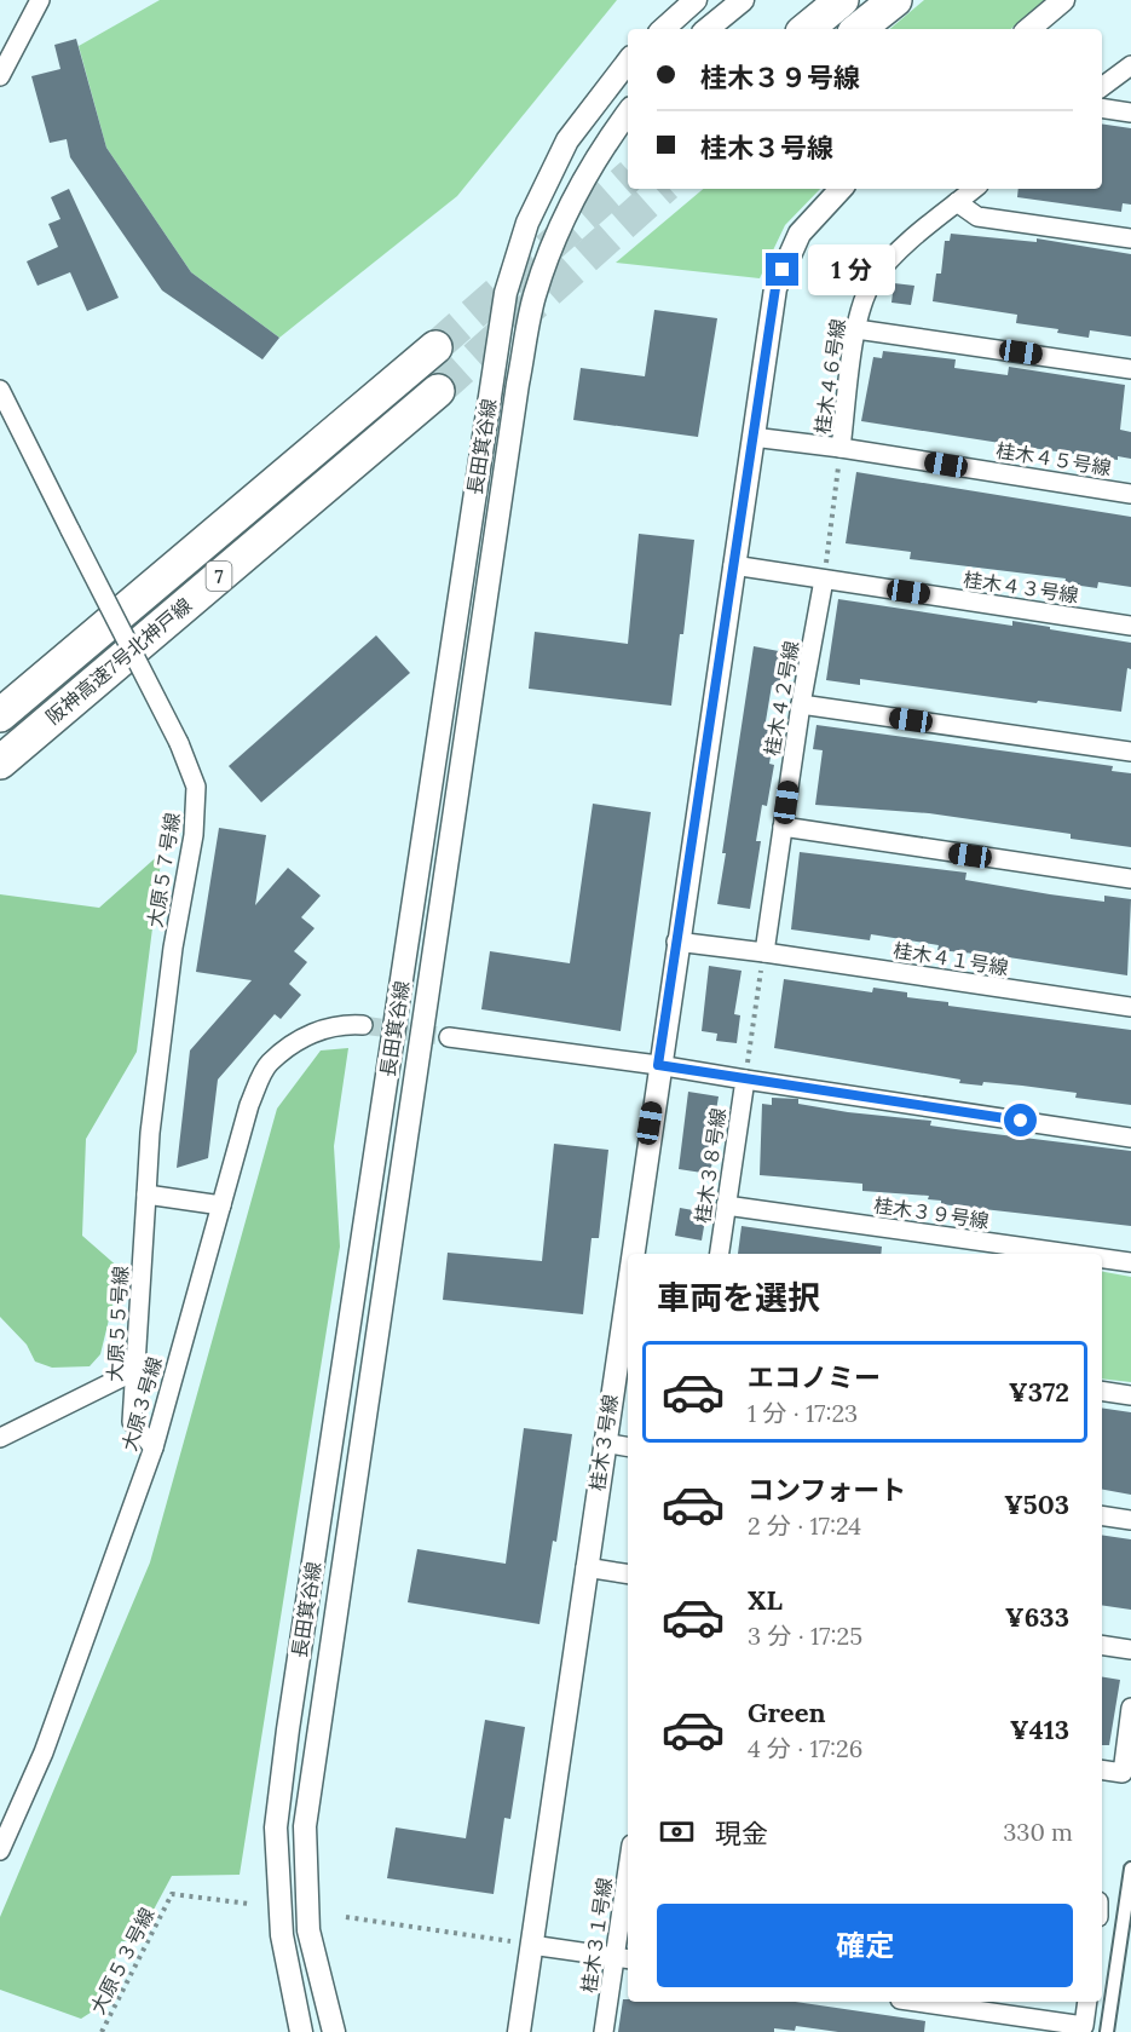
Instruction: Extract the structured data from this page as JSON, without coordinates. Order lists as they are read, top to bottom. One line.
{"streets":{"highway":["7","阪神高速7号北神戸線"],"street":["桂木４６号線","長田箕谷線","桂木４５号線","桂木４３号線","桂木４２号線","大原５７号線","桂木４１号線","桂木３８号線","桂木３９号線","大原５５号線","大原３号線","桂木３号線","桂木３１号線"],"path":["大原５３号線"]},"crossings":[["桂木４６号線","桂木４５号線"],["桂木４６号線","桂木３号線"],["桂木４３号線","桂木４２号線"],["桂木４３号線","桂木３号線"],["桂木４２号線","桂木４１号線"],["大原５７号線","大原５５号線"],["桂木３８号線","桂木３９号線"],["大原５５号線","大原３号線"]],"page":{"banner":["桂木３９号線","桂木３号線"],"bubble":"1 分","heading":"車両を選択","list":[{"name":"エコノミー","note":"1 分 · 17:23","value":"¥372"},{"name":"コンフォート","note":"2 分 · 17:24","value":"¥503"},{"name":"XL","note":"3 分 · 17:25","value":"¥633"},{"name":"Green","note":"4 分 · 17:26","value":"¥413"}],"pay":["現金","330 m"],"buttons":"確定"}}
